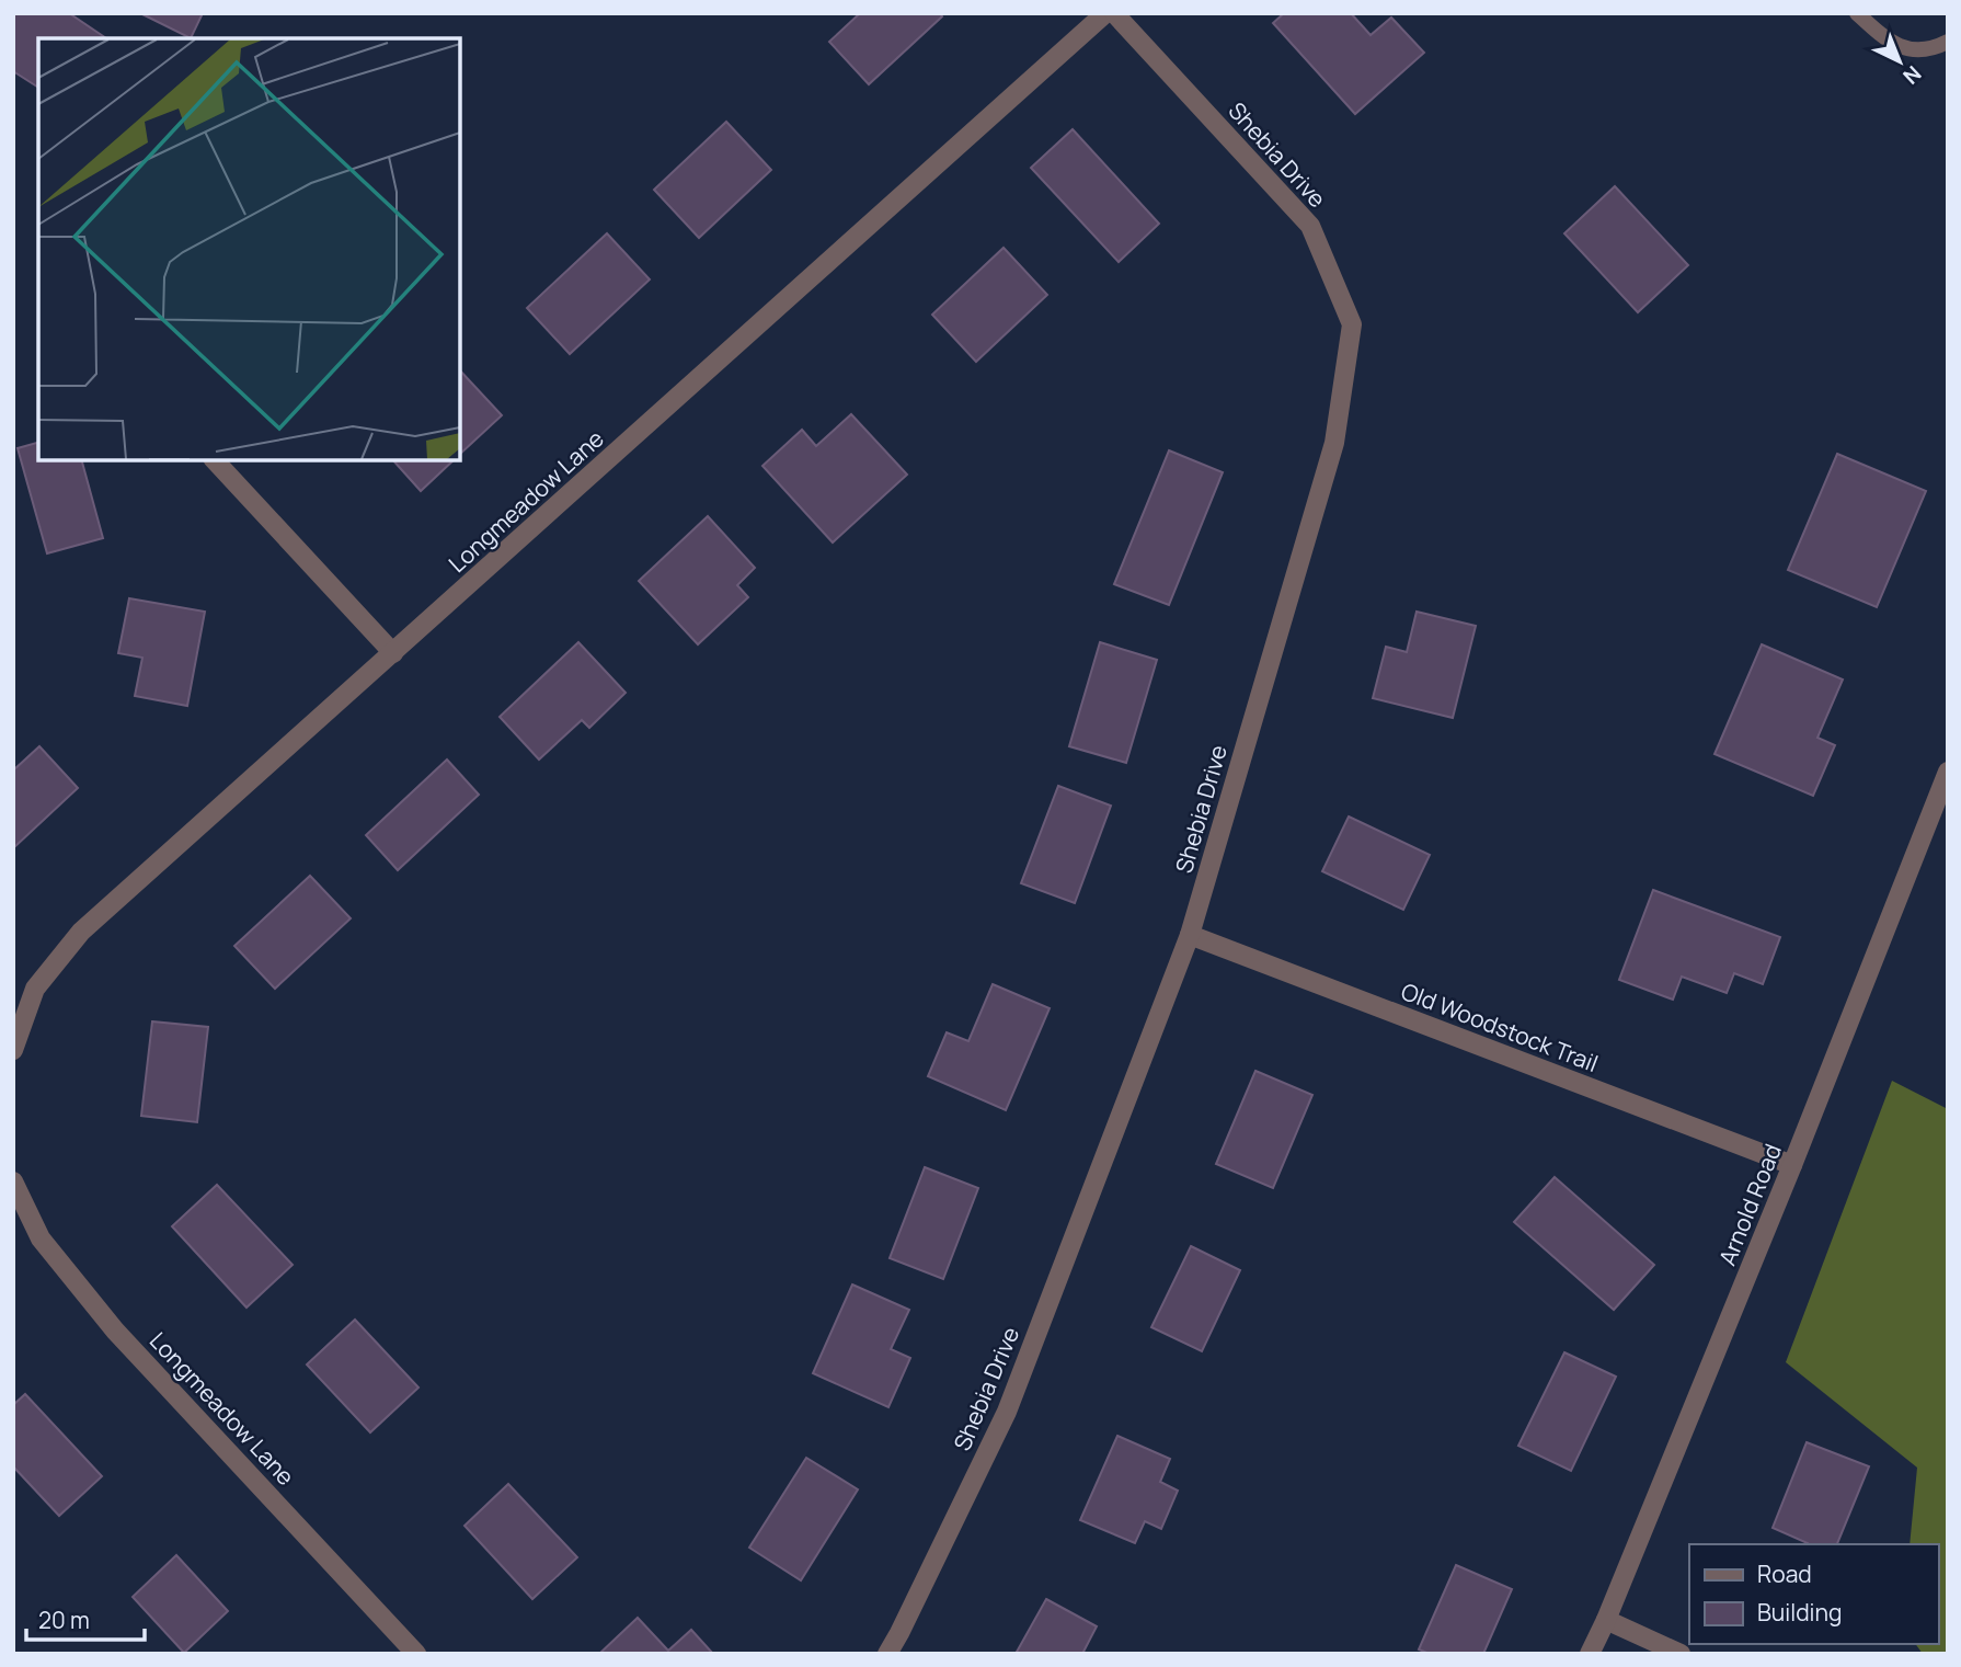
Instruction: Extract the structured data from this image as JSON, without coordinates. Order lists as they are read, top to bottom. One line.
{"streets":{"street":["Shebia Drive","Longmeadow Lane","Old Woodstock Trail","Arnold Road"]},"crossings":[["Shebia Drive","Old Woodstock Trail"],["Old Woodstock Trail","Arnold Road"]],"legend":["Road","Building"],"scale_bar":"20 m","north":"bottom right"}
